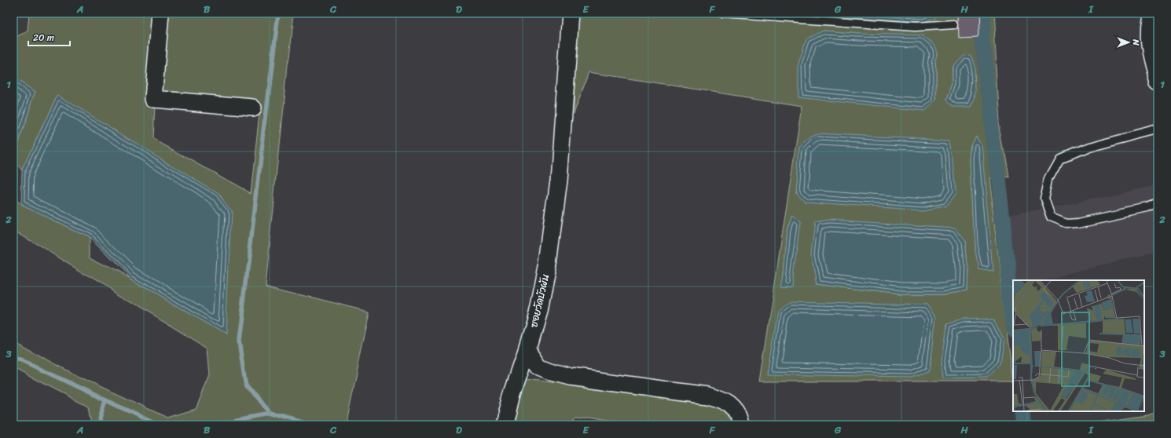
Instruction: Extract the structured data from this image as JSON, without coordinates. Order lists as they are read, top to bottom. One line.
{"streets":{"street":["ซอยวัดบัวผัน"]},"scale_bar":"20 m","north":"right","grid":{"columns":["A","B","C","D","E","F","G","H","I"],"rows":["1","2","3"]}}
